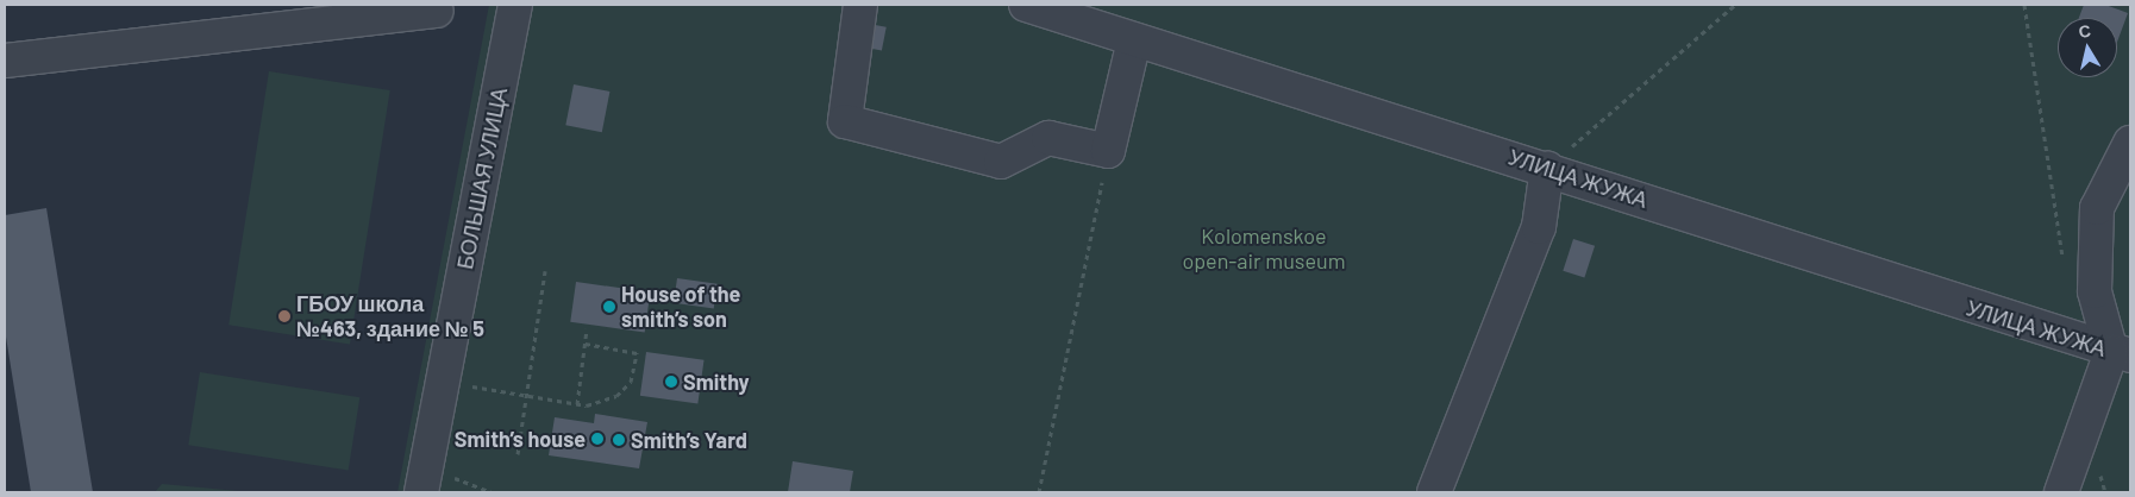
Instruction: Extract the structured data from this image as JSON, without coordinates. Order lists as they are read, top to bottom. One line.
{"streets":{"street":["БОЛЬШАЯ УЛИЦА","УЛИЦА ЖУЖА"]},"parks":["Kolomenskoe open-air museum"],"places":["House of the smith’s son","ГБОУ школа №463, здание № 5","Smithy","Smith’s house","Smith’s Yard"],"north":"top"}
